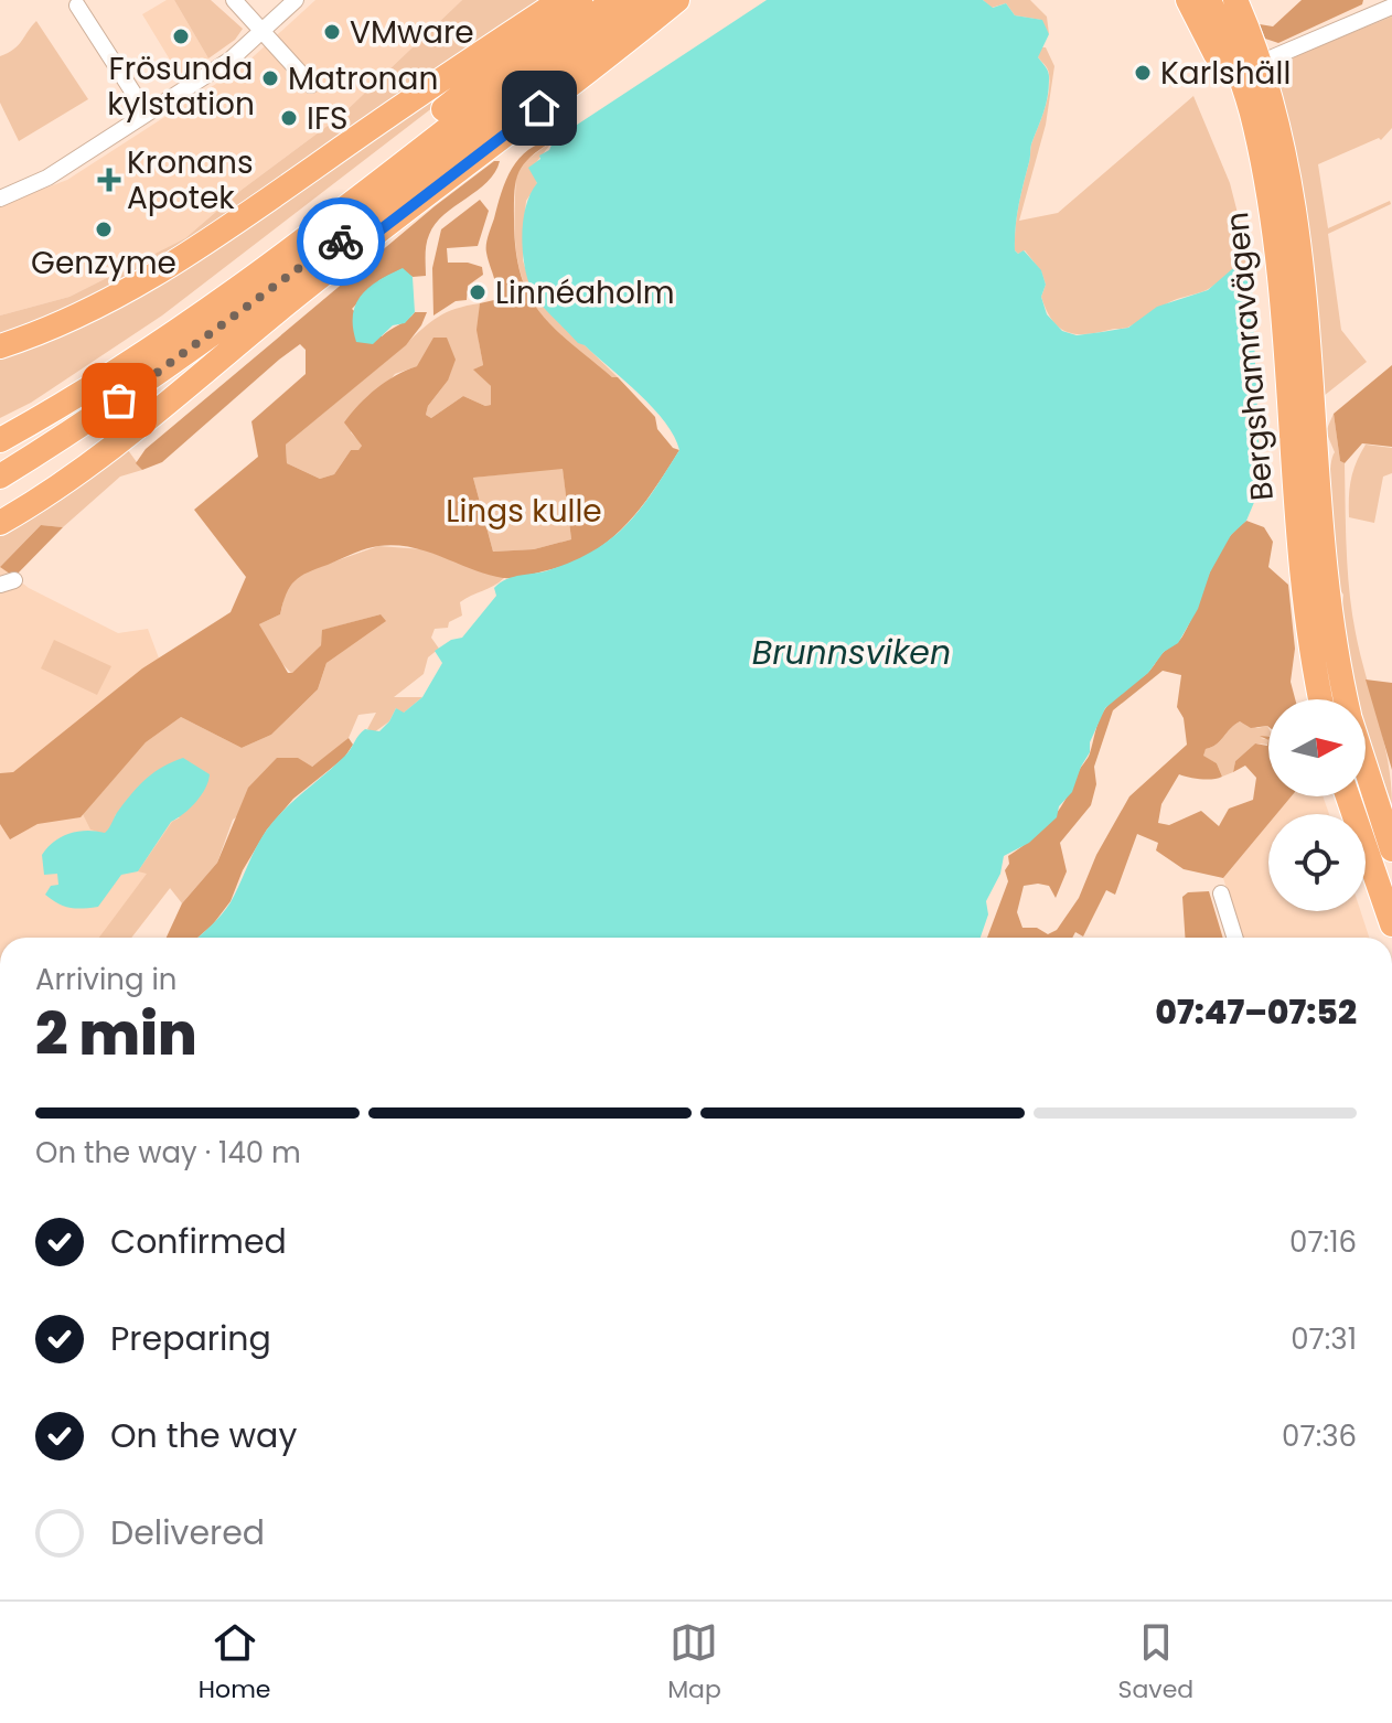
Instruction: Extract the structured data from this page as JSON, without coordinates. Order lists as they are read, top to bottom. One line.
{"streets":{"highway":["Bergshamravägen"]},"water":["Brunnsviken"],"parks":["Lings kulle"],"places":{"other":["VMware","Frösunda kylstation","Karlshäll","Matronan","IFS","Genzyme","Linnéaholm"],"health":["Kronans Apotek"]},"north":"right","page":{"heading":["2 min","Arriving in","07:47–07:52"],"bar":"On the way · 140 m","list":[["Confirmed","07:16"],["Preparing","07:31"],["On the way","07:36"],"Delivered"],"tabs":["Home","Map","Saved"]}}
